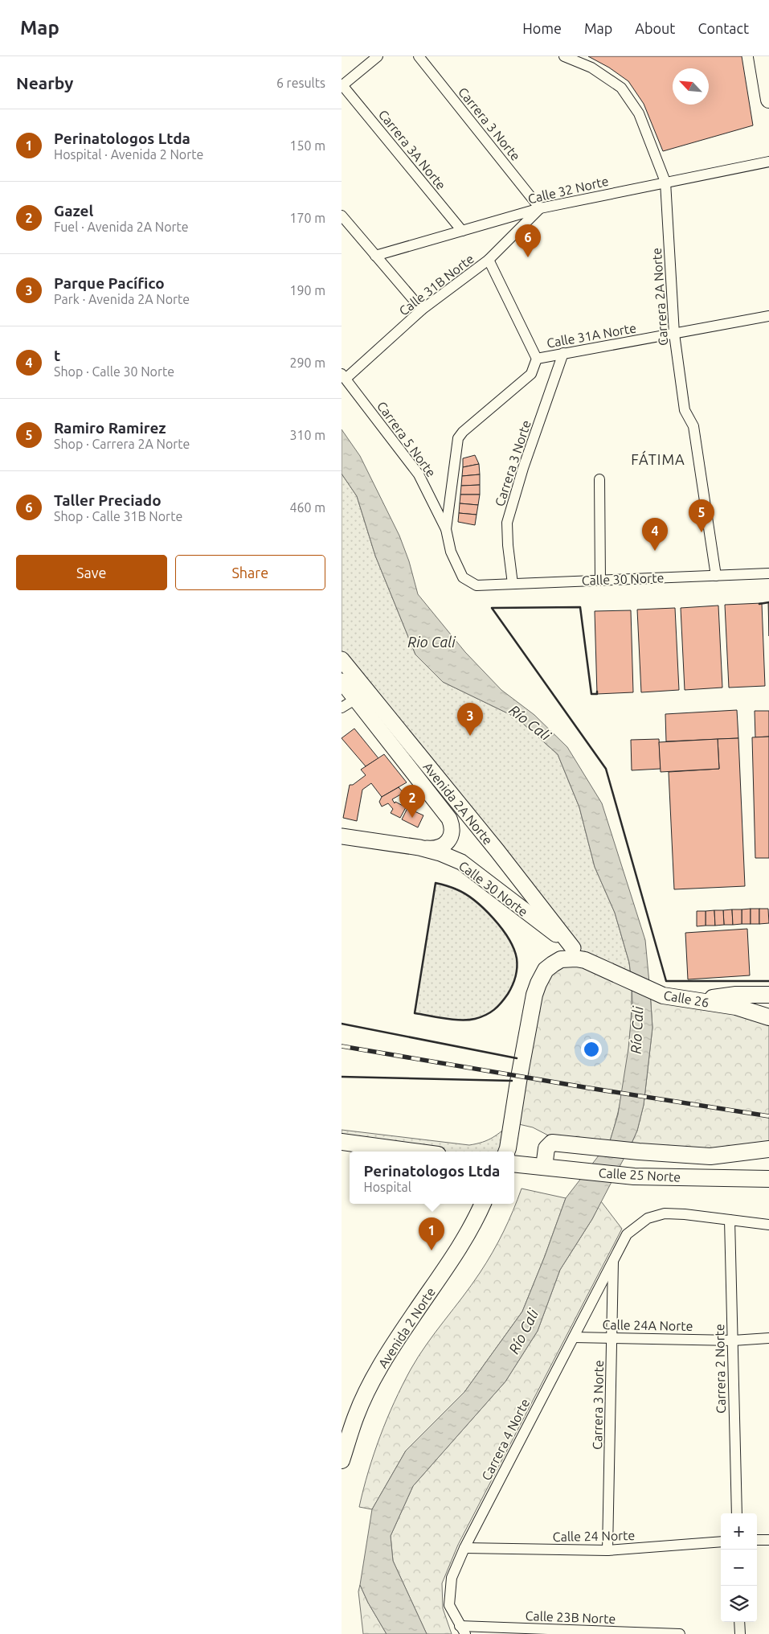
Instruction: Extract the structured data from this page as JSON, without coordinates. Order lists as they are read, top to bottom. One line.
{"streets":{"main road":["Calle 30 Norte","Avenida 2A Norte","Calle 26","Calle 25 Norte","Avenida 2 Norte"],"street":["Carrera 3 Norte","Carrera 3A Norte","Calle 32 Norte","Calle 31B Norte","Carrera 2A Norte","Calle 31A Norte","Carrera 5 Norte","Calle 24A Norte","Carrera 2 Norte","Carrera 4 Norte","Calle 24 Norte","Calle 23B Norte"]},"crossings":[["Carrera 3 Norte","Calle 32 Norte"],["Carrera 3 Norte","Calle 31B Norte"],["Carrera 3 Norte","Calle 31A Norte"],["Carrera 3 Norte","Calle 30 Norte"],["Carrera 3 Norte","Calle 24A Norte"],["Carrera 3 Norte","Carrera 4 Norte"],["Carrera 3 Norte","Calle 24 Norte"],["Carrera 3A Norte","Calle 32 Norte"],["Calle 32 Norte","Calle 31B Norte"],["Calle 32 Norte","Carrera 2A Norte"],["Calle 31B Norte","Carrera 5 Norte"],["Carrera 2A Norte","Calle 31A Norte"],["Carrera 2A Norte","Calle 30 Norte"],["Carrera 5 Norte","Calle 30 Norte"],["Calle 30 Norte","Avenida 2A Norte"],["Calle 30 Norte","Calle 26"],["Calle 24A Norte","Carrera 2 Norte"],["Calle 24A Norte","Carrera 4 Norte"],["Carrera 4 Norte","Calle 24 Norte"],["Carrera 4 Norte","Calle 23B Norte"]],"districts":["FÁTIMA"],"water":["Rio Cali","Río Cali"],"north":"top left","page":{"header":"Map","nav":["Home","Map","About","Contact"],"heading":["Nearby","6 results"],"list":[{"mark":"1","name":"Perinatologos Ltda","note":"Hospital · Avenida 2 Norte","value":"150 m"},{"mark":"2","name":"Gazel","note":"Fuel · Avenida 2A Norte","value":"170 m"},{"mark":"3","name":"Parque Pacífico","note":"Park · Avenida 2A Norte","value":"190 m"},{"mark":"4","name":"t","note":"Shop · Calle 30 Norte","value":"290 m"},{"mark":"5","name":"Ramiro Ramirez","note":"Shop · Carrera 2A Norte","value":"310 m"},{"mark":"6","name":"Taller Preciado","note":"Shop · Calle 31B Norte","value":"460 m"}],"pins":["6","5","4","3","2","1"],"buttons":["Save","Share"],"popup":["Perinatologos Ltda","Hospital"],"map_buttons":["+","−"]}}
